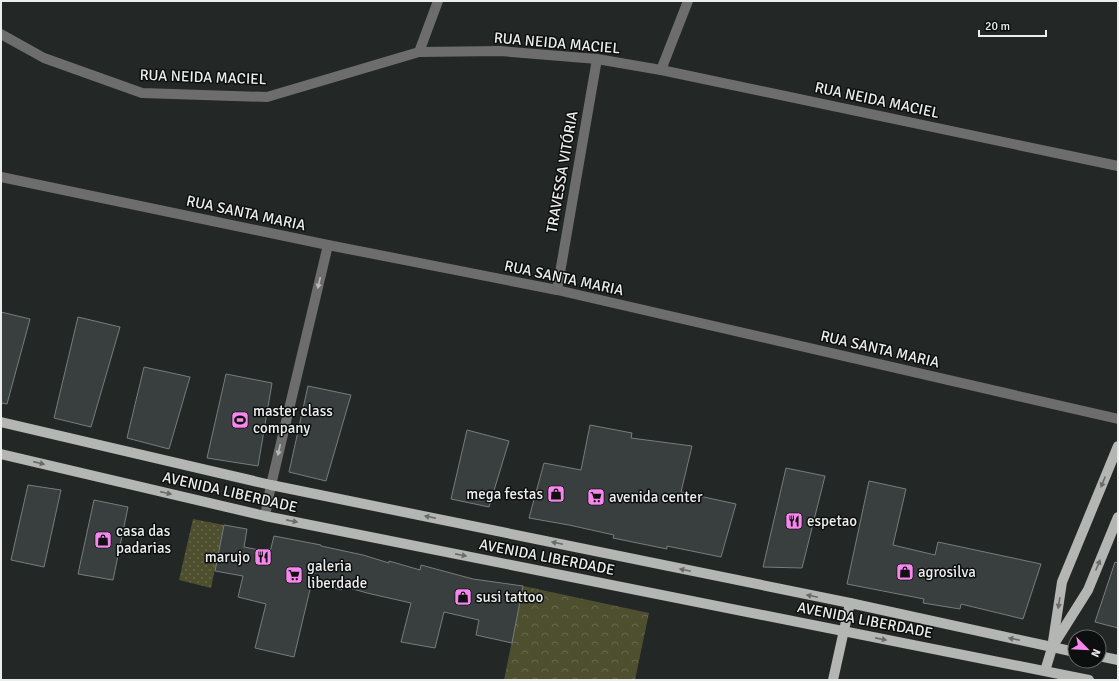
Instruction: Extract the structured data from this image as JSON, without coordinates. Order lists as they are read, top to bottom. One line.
{"streets":{"main road":["AVENIDA LIBERDADE"],"street":["RUA NEIDA MACIEL","TRAVESSA VITÓRIA","RUA SANTA MARIA"]},"crossings":[["RUA NEIDA MACIEL","TRAVESSA VITÓRIA"],["TRAVESSA VITÓRIA","RUA SANTA MARIA"]],"places":{"sports":["master class company"],"shop":["mega festas","casa das padarias","agrosilva","susi tattoo"],"supermarket":["avenida center","galeria liberdade"],"restaurant":["espetao","marujo"]},"scale_bar":"20 m","north":"bottom right"}
